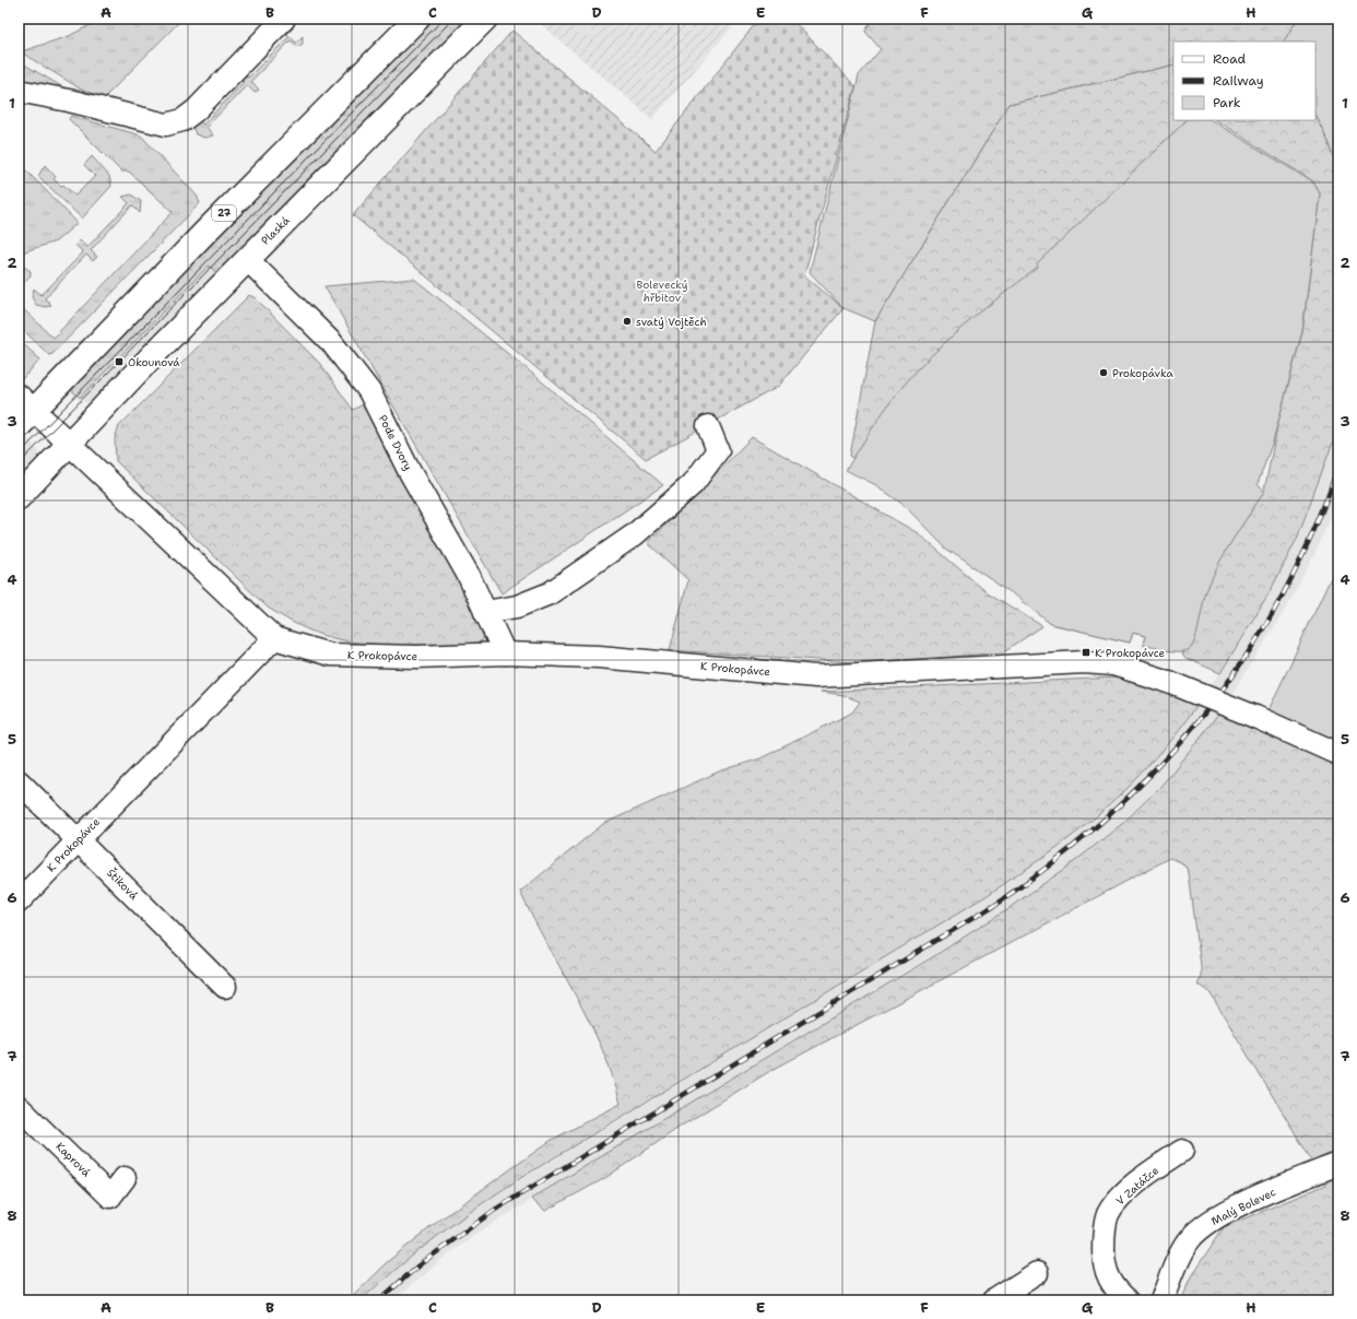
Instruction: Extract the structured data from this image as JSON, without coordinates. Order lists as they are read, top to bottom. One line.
{"streets":{"main road":["27","Plaská"],"street":["Pode Dvory","K Prokopávce","Štiková","Kaprová","V Zatáčce","Malý Bolevec"]},"crossings":[["Plaská","Pode Dvory"],["Plaská","K Prokopávce"],["Pode Dvory","K Prokopávce"],["K Prokopávce","Štiková"]],"parks":["Bolevecký hřbitov"],"places":{"other":["svatý Vojtěch","Prokopávka"],"transit":["Okounová","K Prokopávce"]},"legend":["Road","Railway","Park"],"grid":{"columns":["A","B","C","D","E","F","G","H"],"rows":["1","2","3","4","5","6","7","8"]}}
